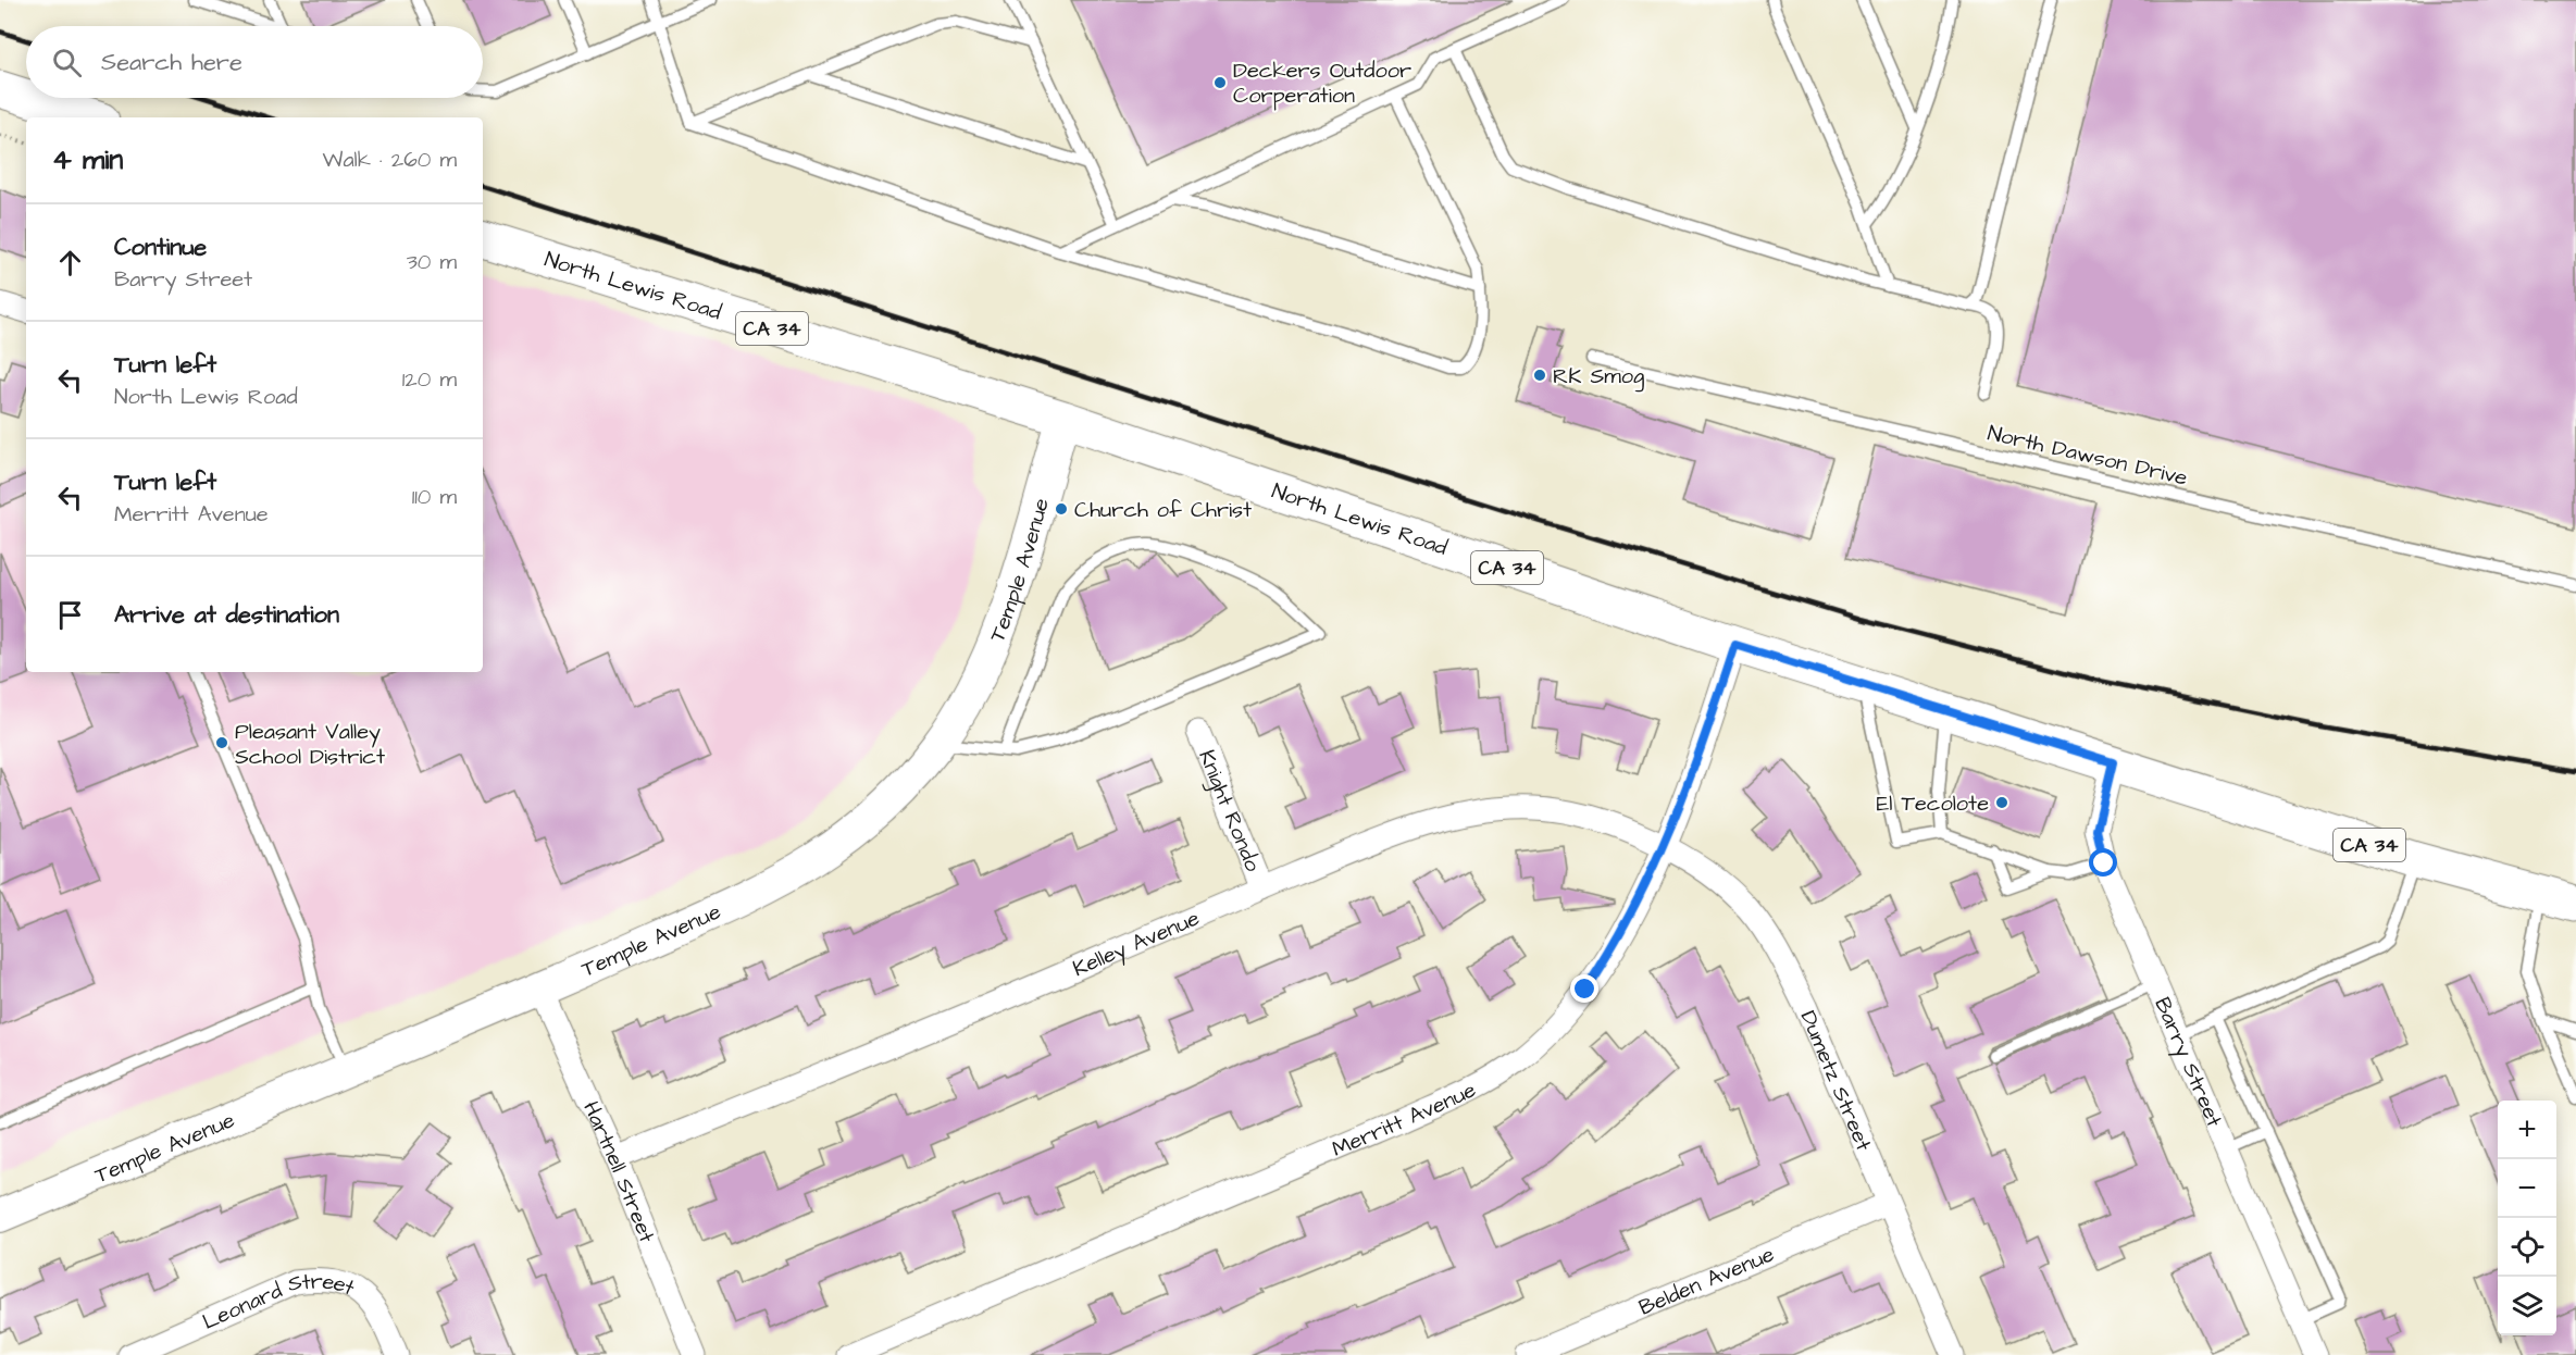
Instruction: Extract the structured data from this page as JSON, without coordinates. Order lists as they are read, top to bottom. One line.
{"streets":{"main road":["North Lewis Road","CA 34","Temple Avenue"],"street":["Knight Rondo","Kelley Avenue","Barry Street","Dumetz Street","Merritt Avenue","Hartnell Street","Belden Avenue","Leonard Street"],"lane":["North Dawson Drive"]},"crossings":[["North Lewis Road","Temple Avenue"],["North Lewis Road","Barry Street"],["North Lewis Road","Merritt Avenue"],["Temple Avenue","Hartnell Street"],["Knight Rondo","Kelley Avenue"],["Kelley Avenue","Dumetz Street"],["Kelley Avenue","Merritt Avenue"],["Kelley Avenue","Hartnell Street"],["Dumetz Street","Merritt Avenue"],["Dumetz Street","Belden Avenue"]],"places":["Deckers Outdoor Corperation","RK Smog","Church of Christ","Pleasant Valley School District","El Tecolote"],"page":{"search":"Search here","heading":["4 min","Walk · 260 m"],"list":[["Continue","Barry Street","30 m"],["Turn left","North Lewis Road","120 m"],["Turn left","Merritt Avenue","110 m"],"Arrive at destination"],"map_buttons":["+","−"]}}
